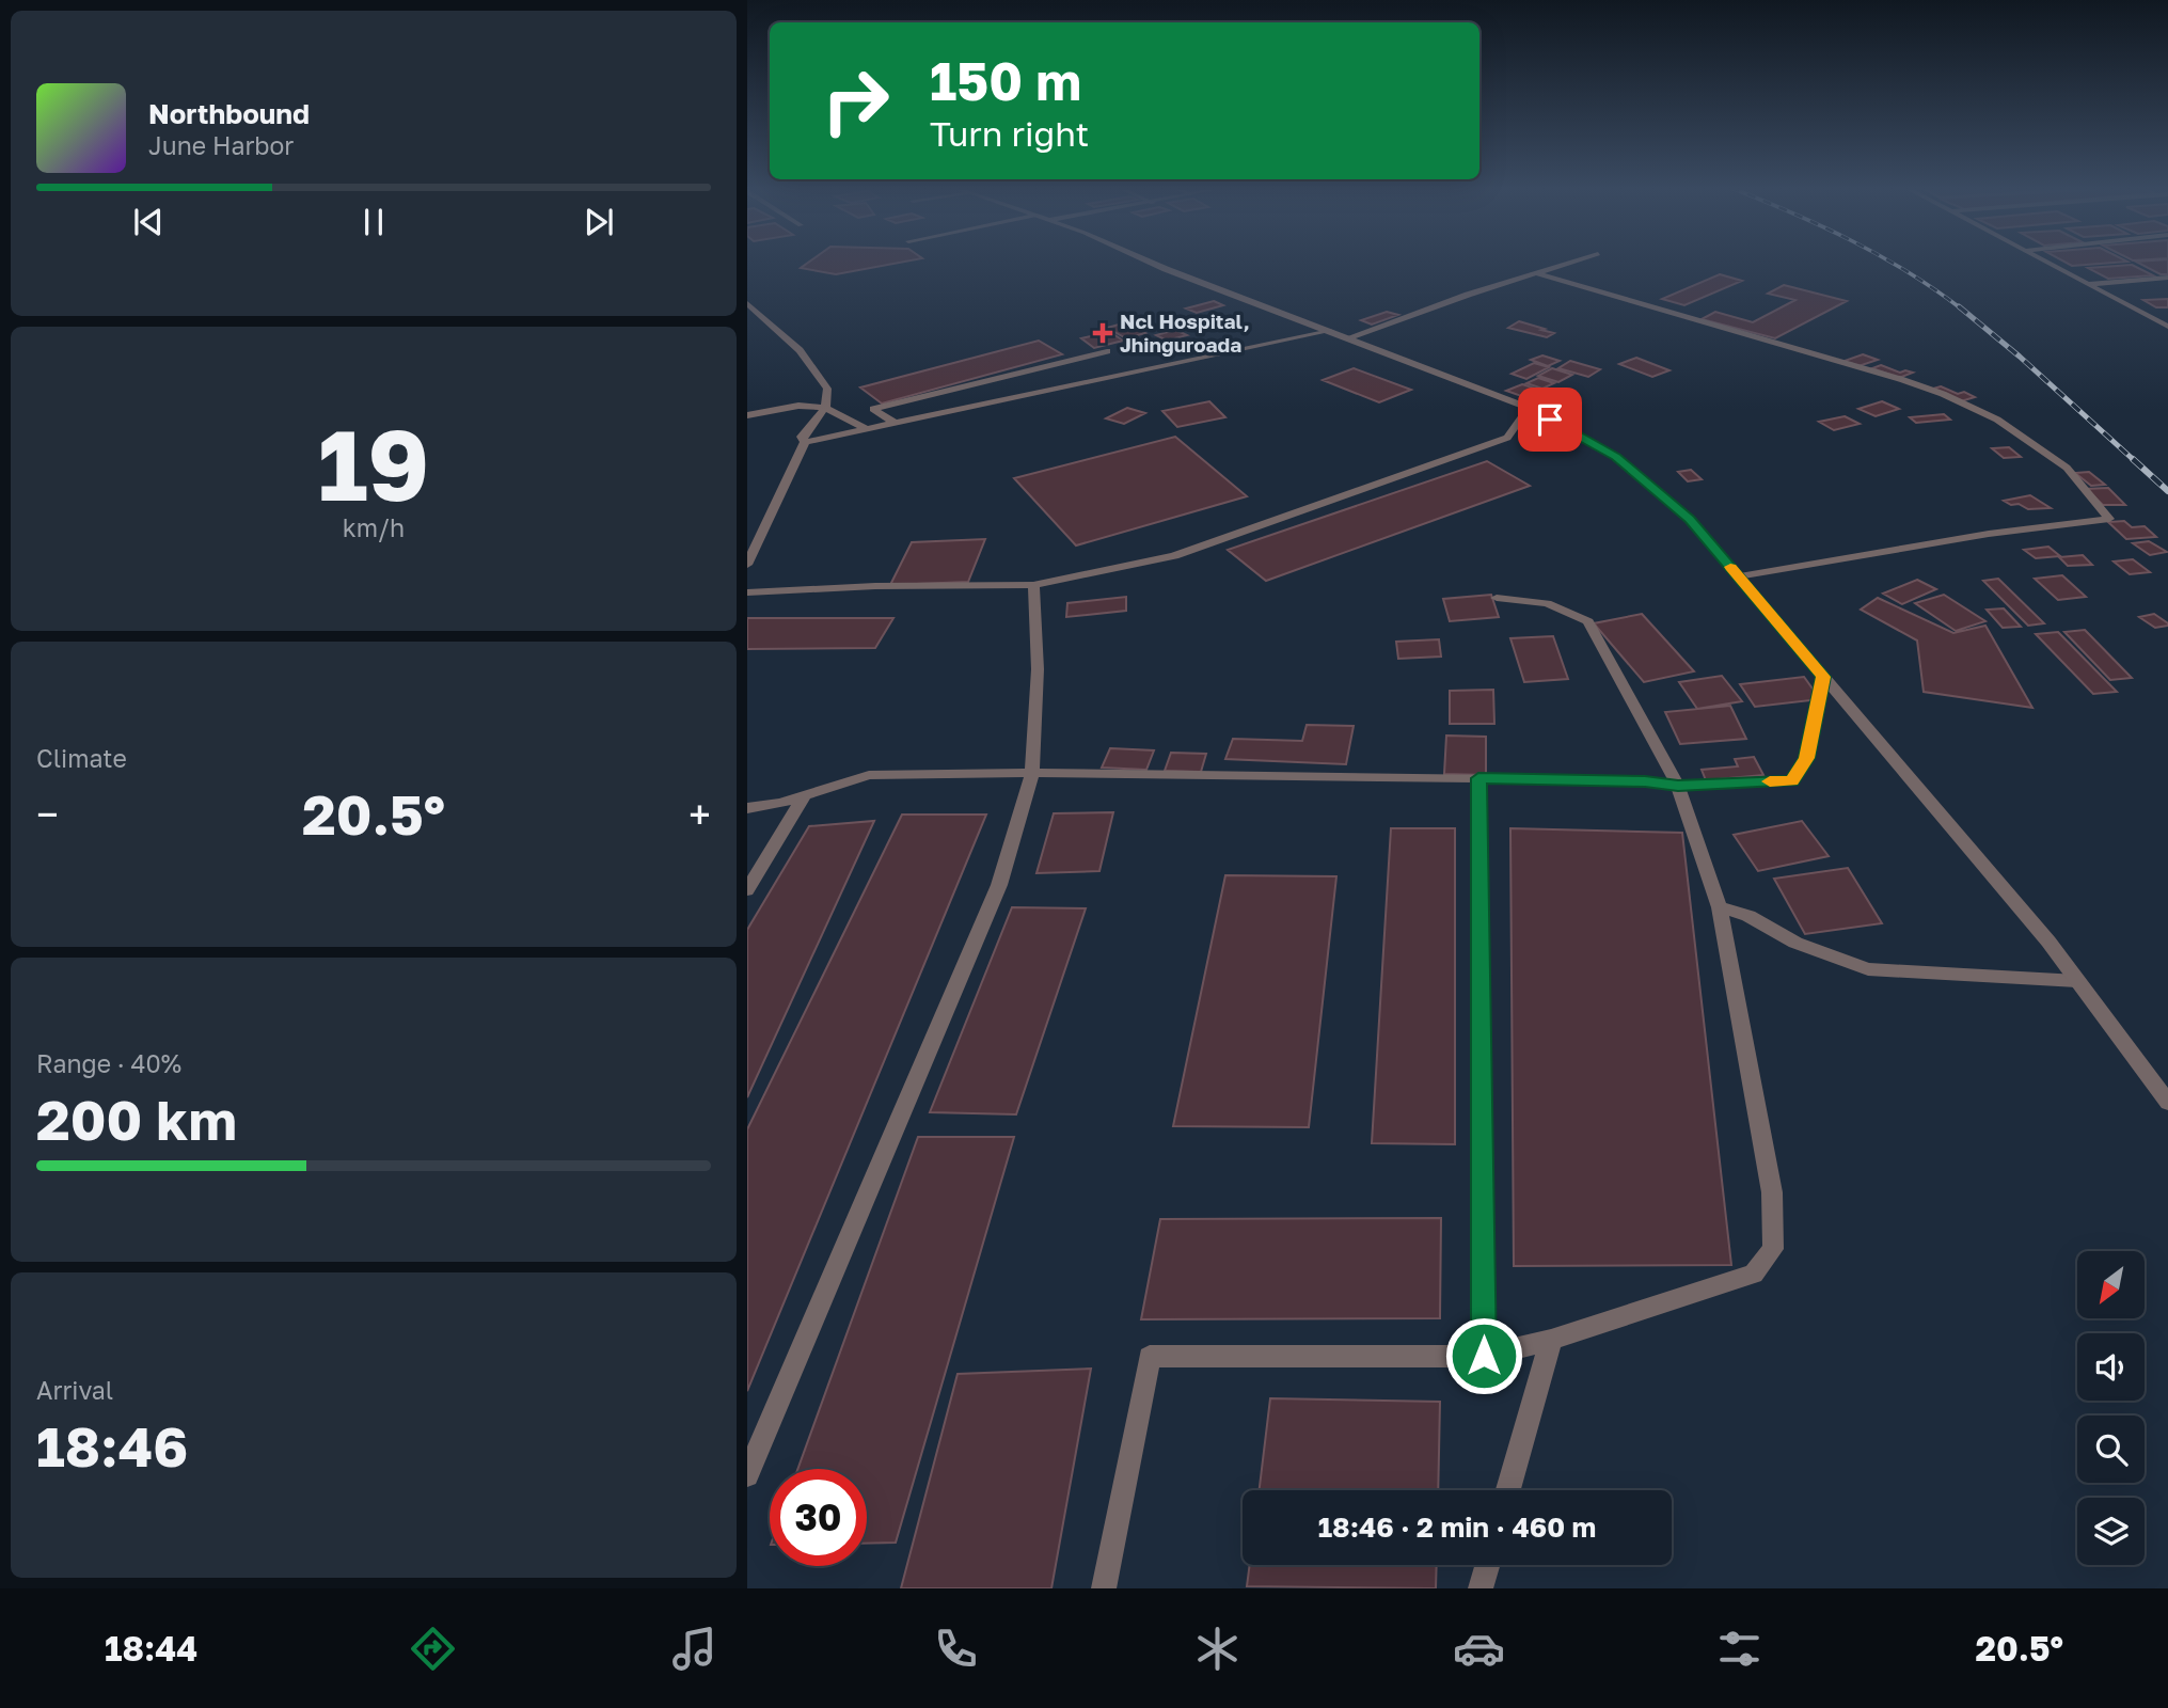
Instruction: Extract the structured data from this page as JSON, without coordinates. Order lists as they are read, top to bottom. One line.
{"places":{"health":["Ncl Hospital, Jhinguroada"]},"north":"bottom left","page":{"turn":["150 m","Turn right"],"song":["Northbound","June Harbor"],"tile":[["19","km/h"],"Climate",["Range · 40%","200 km"],["Arrival","18:46"]],"heat":["−","20.5°","+"],"limit":"30","trip":"18:46 · 2 min · 460 m","tabs":["18:44","20.5°"]}}
